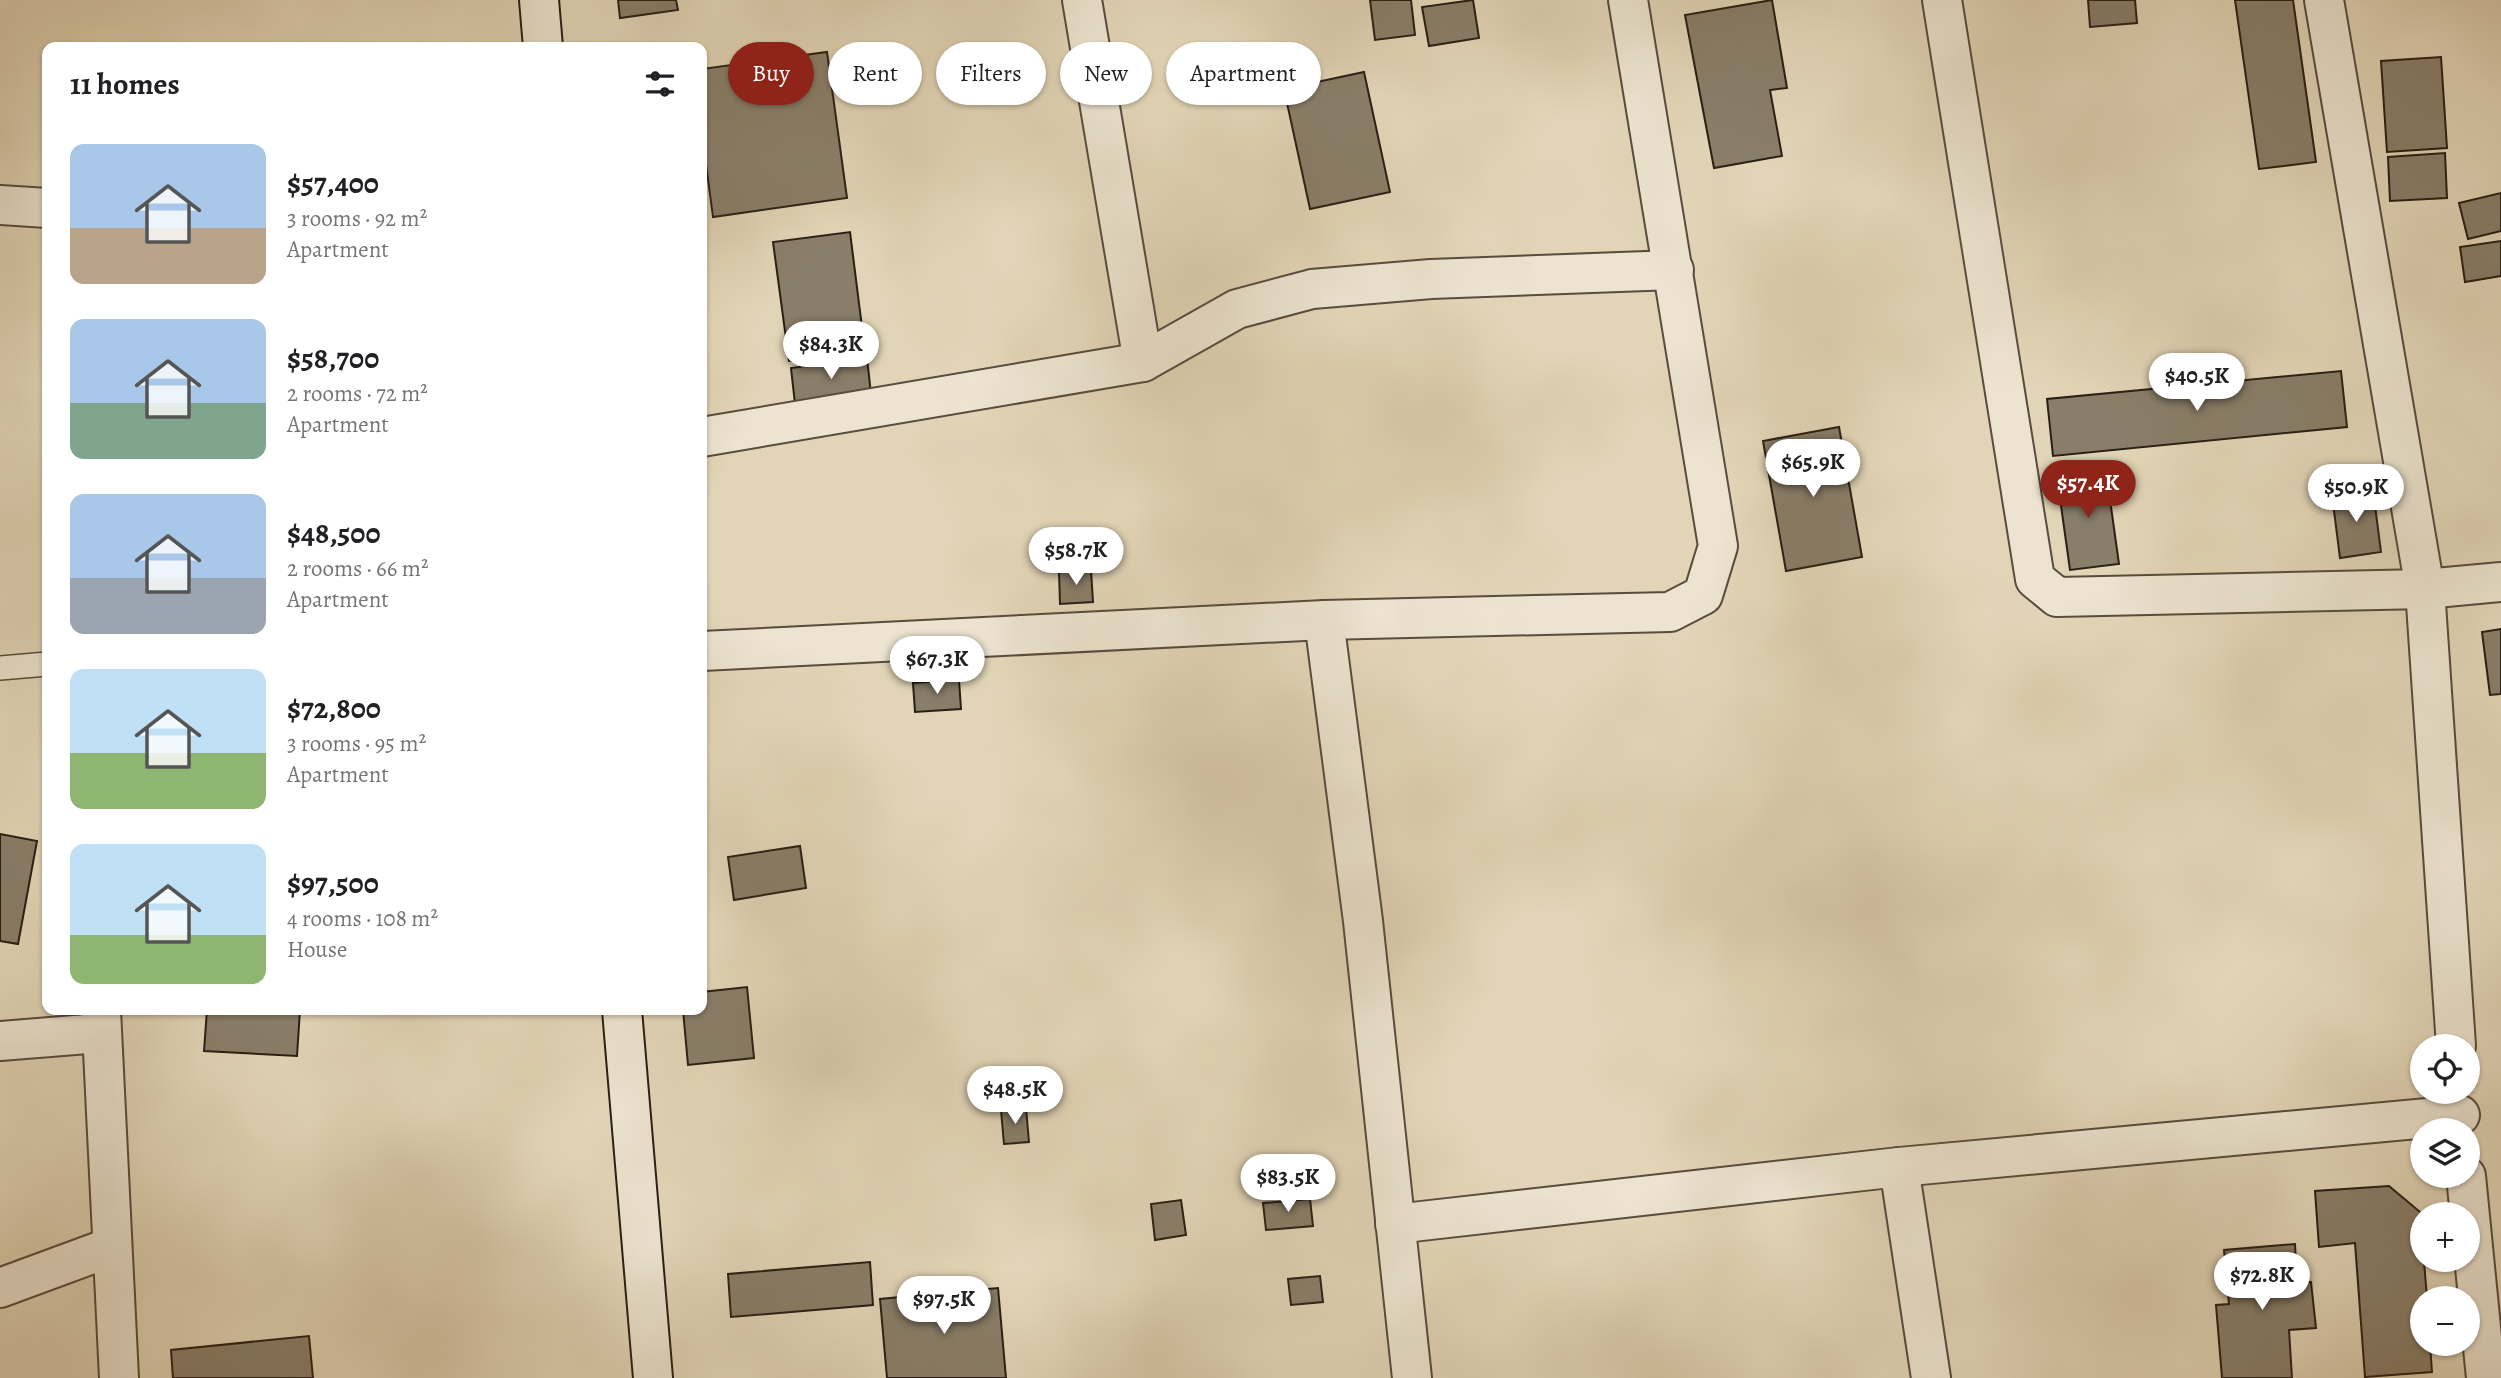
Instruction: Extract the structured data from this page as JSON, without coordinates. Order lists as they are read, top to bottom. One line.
{"page":{"chip":["Buy","Rent","Filters","New","Apartment"],"heading":"11 homes","list":[{"name":"$57,400","note":"3 rooms · 92 m² · Apartment"},{"name":"$58,700","note":"2 rooms · 72 m² · Apartment"},{"name":"$48,500","note":"2 rooms · 66 m² · Apartment"},{"name":"$72,800","note":"3 rooms · 95 m² · Apartment"},{"name":"$97,500","note":"4 rooms · 108 m² · House"}],"price":["$84.3K","$40.5K","$65.9K","$57.4K","$50.9K","$58.7K","$67.3K","$48.5K","$83.5K","$72.8K","$97.5K"],"map_buttons":["+","−"]}}
